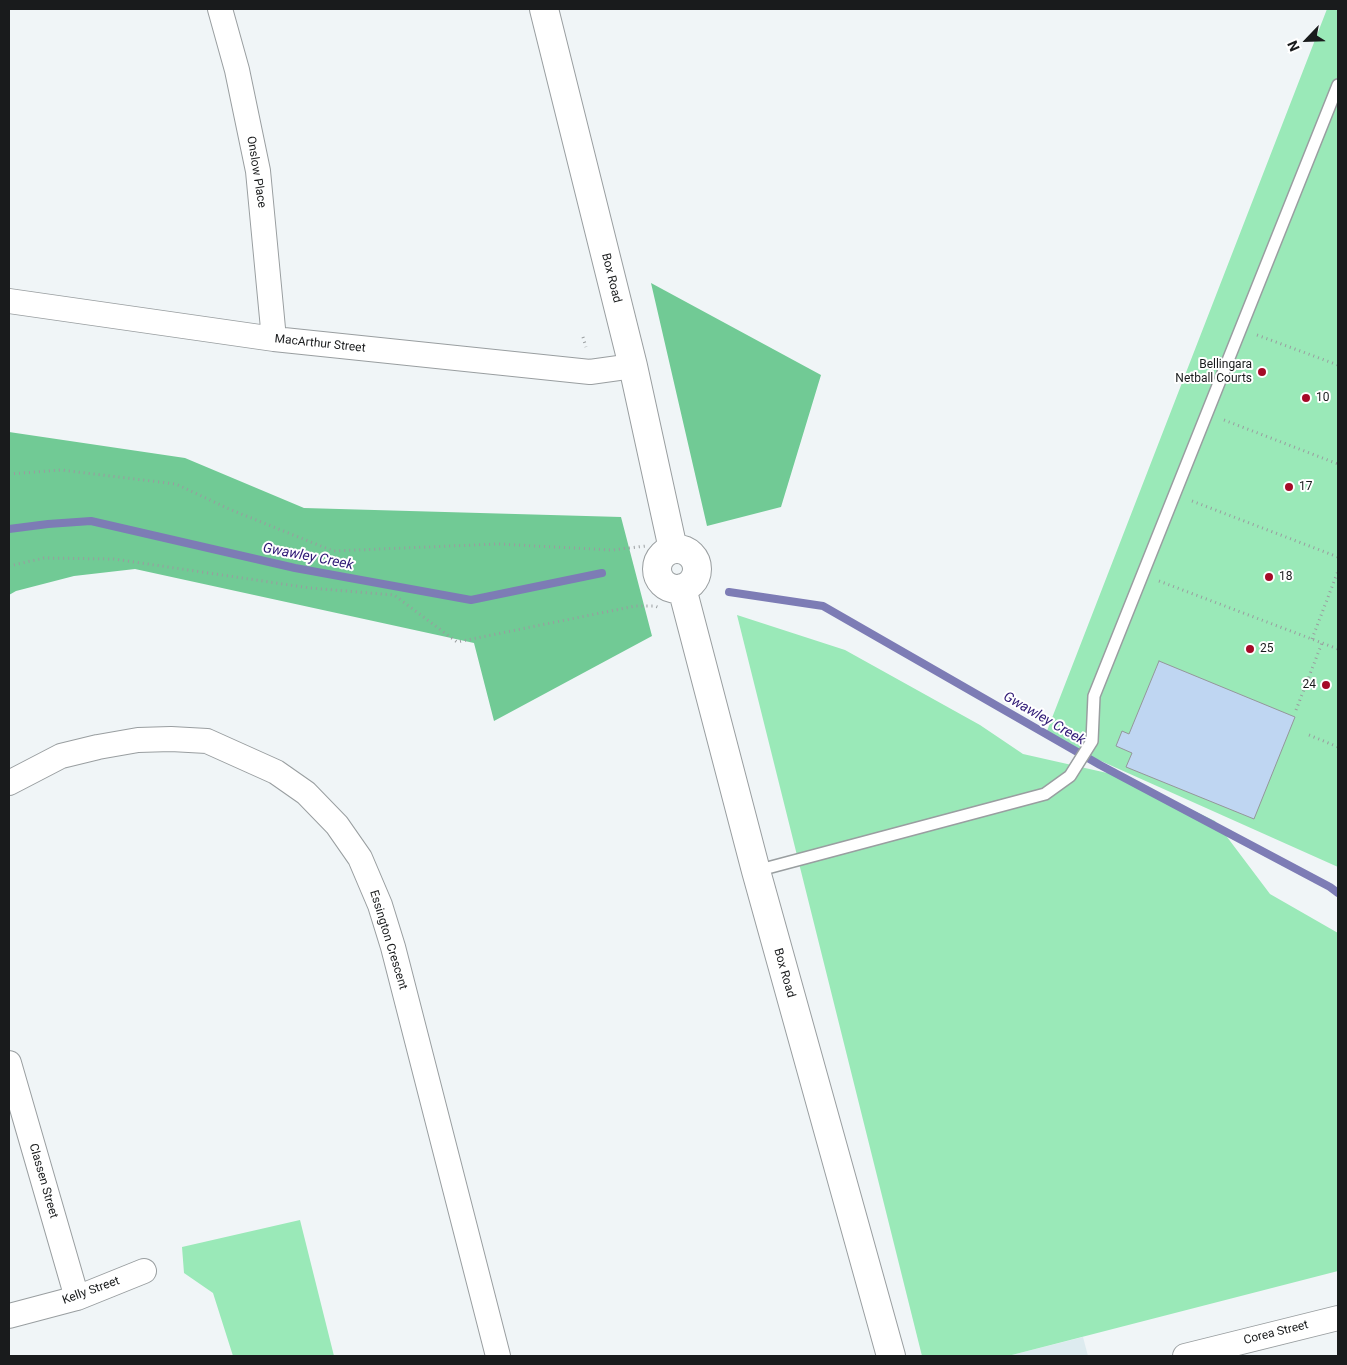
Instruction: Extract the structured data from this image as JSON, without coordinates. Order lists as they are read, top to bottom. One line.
{"streets":{"street":["Onslow Place","Box Road","MacArthur Street","Essington Crescent","Classen Street","Kelly Street","Corea Street"]},"crossings":[["Onslow Place","MacArthur Street"],["Box Road","MacArthur Street"],["Classen Street","Kelly Street"]],"water":["Gwawley Creek"],"places":["Bellingara Netball Courts","10","17","18","25","24"],"north":"bottom left"}
